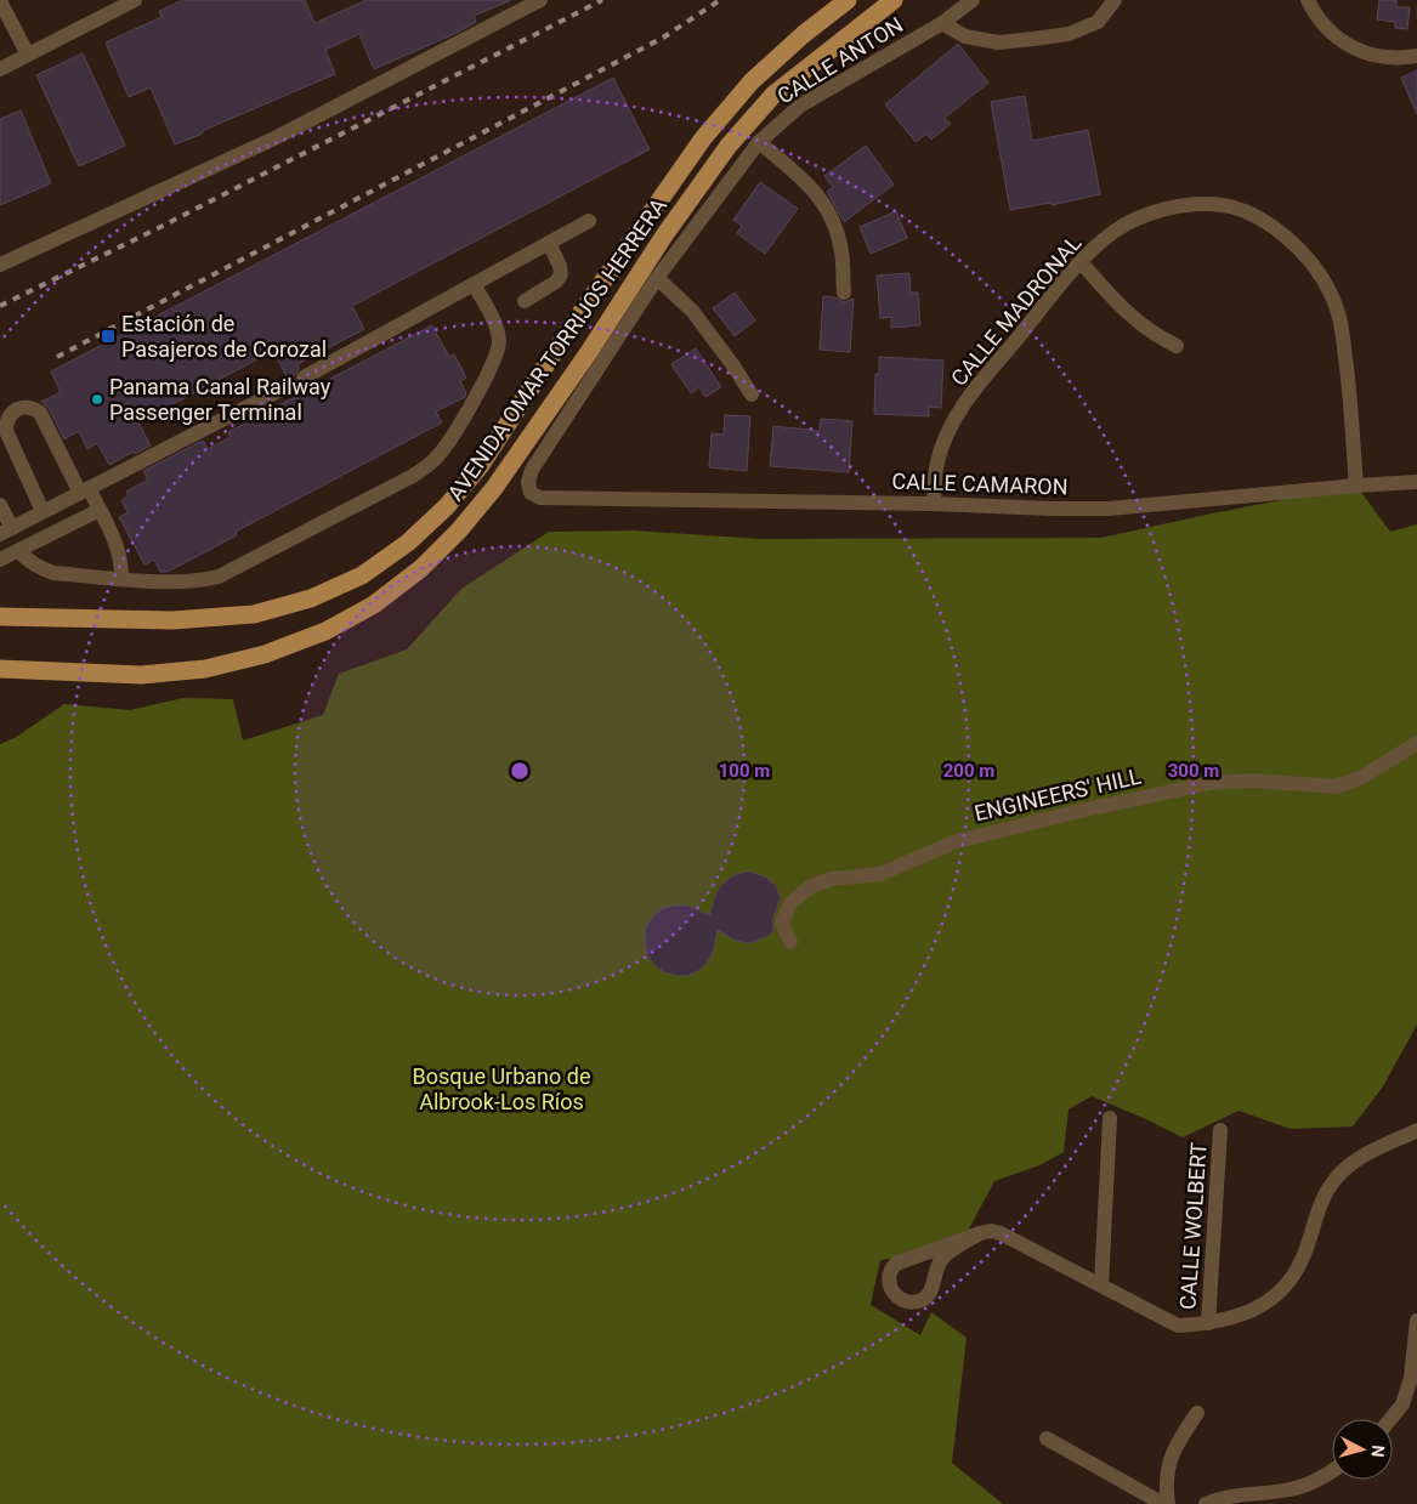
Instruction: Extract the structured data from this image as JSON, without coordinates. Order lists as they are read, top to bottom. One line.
{"streets":{"main road":["AVENIDA OMAR TORRIJOS HERRERA"],"street":["CALLE ANTON","CALLE MADRONAL","CALLE CAMARON","ENGINEERS' HILL","CALLE WOLBERT"]},"crossings":[["CALLE ANTON","CALLE CAMARON"],["CALLE MADRONAL","CALLE CAMARON"]],"parks":["Bosque Urbano de Albrook-Los Ríos"],"places":{"transit":["Estación de Pasajeros de Corozal"],"other":["Panama Canal Railway Passenger Terminal"]},"north":"right","rings":["100 m","200 m","300 m"]}
